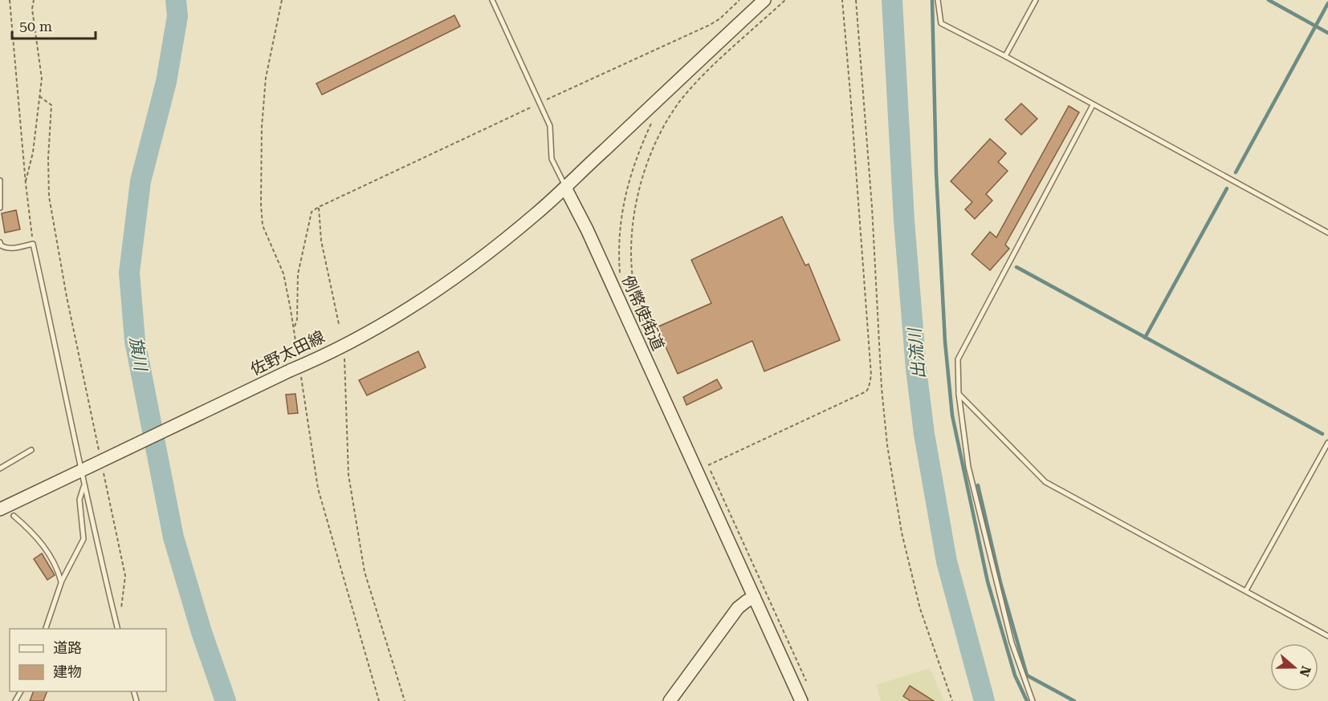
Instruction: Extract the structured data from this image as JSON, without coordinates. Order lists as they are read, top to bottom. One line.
{"streets":{"main road":["例幣使街道","佐野太田線"]},"crossings":[["例幣使街道","佐野太田線"]],"water":["旗川","出流川"],"legend":["道路","建物"],"scale_bar":"50 m","north":"right"}
